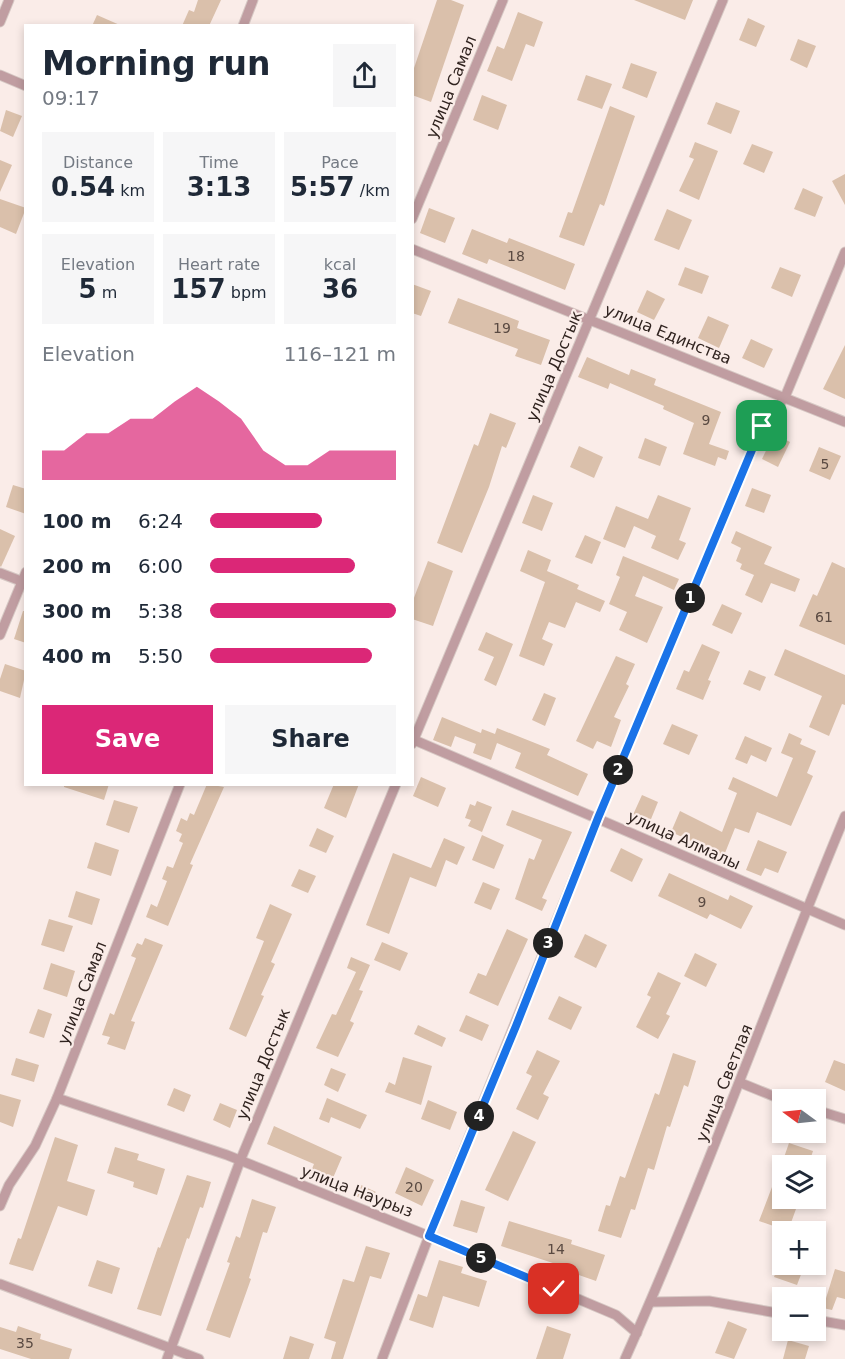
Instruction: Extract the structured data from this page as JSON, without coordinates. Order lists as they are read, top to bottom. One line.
{"streets":{"street":["улица Самал","улица Единства","улица Достык","улица Алмалы","улица Светлая","улица Наурыз"]},"crossings":[["улица Самал","улица Наурыз"],["улица Единства","улица Достык"],["улица Достык","улица Наурыз"],["улица Алмалы","улица Светлая"],["улица Светлая","улица Наурыз"]],"house_numbers":["18","19","9","5","61","9","20","14","35"],"north":"left","page":{"heading":["Morning run","09:17"],"stats":[["Distance","0.54 km"],["Time","3:13"],["Pace","5:57 /km"],["Elevation","5 m"],["Heart rate","157 bpm"],["kcal","36"]],"chart":["Elevation","116–121 m"],"list":[{"name":"100 m","note":"6:24"},{"name":"200 m","note":"6:00"},{"name":"300 m","note":"5:38"},{"name":"400 m","note":"5:50"}],"pins":["1","2","3","4","5"],"buttons":["Save","Share"],"map_buttons":["+","−"]}}
